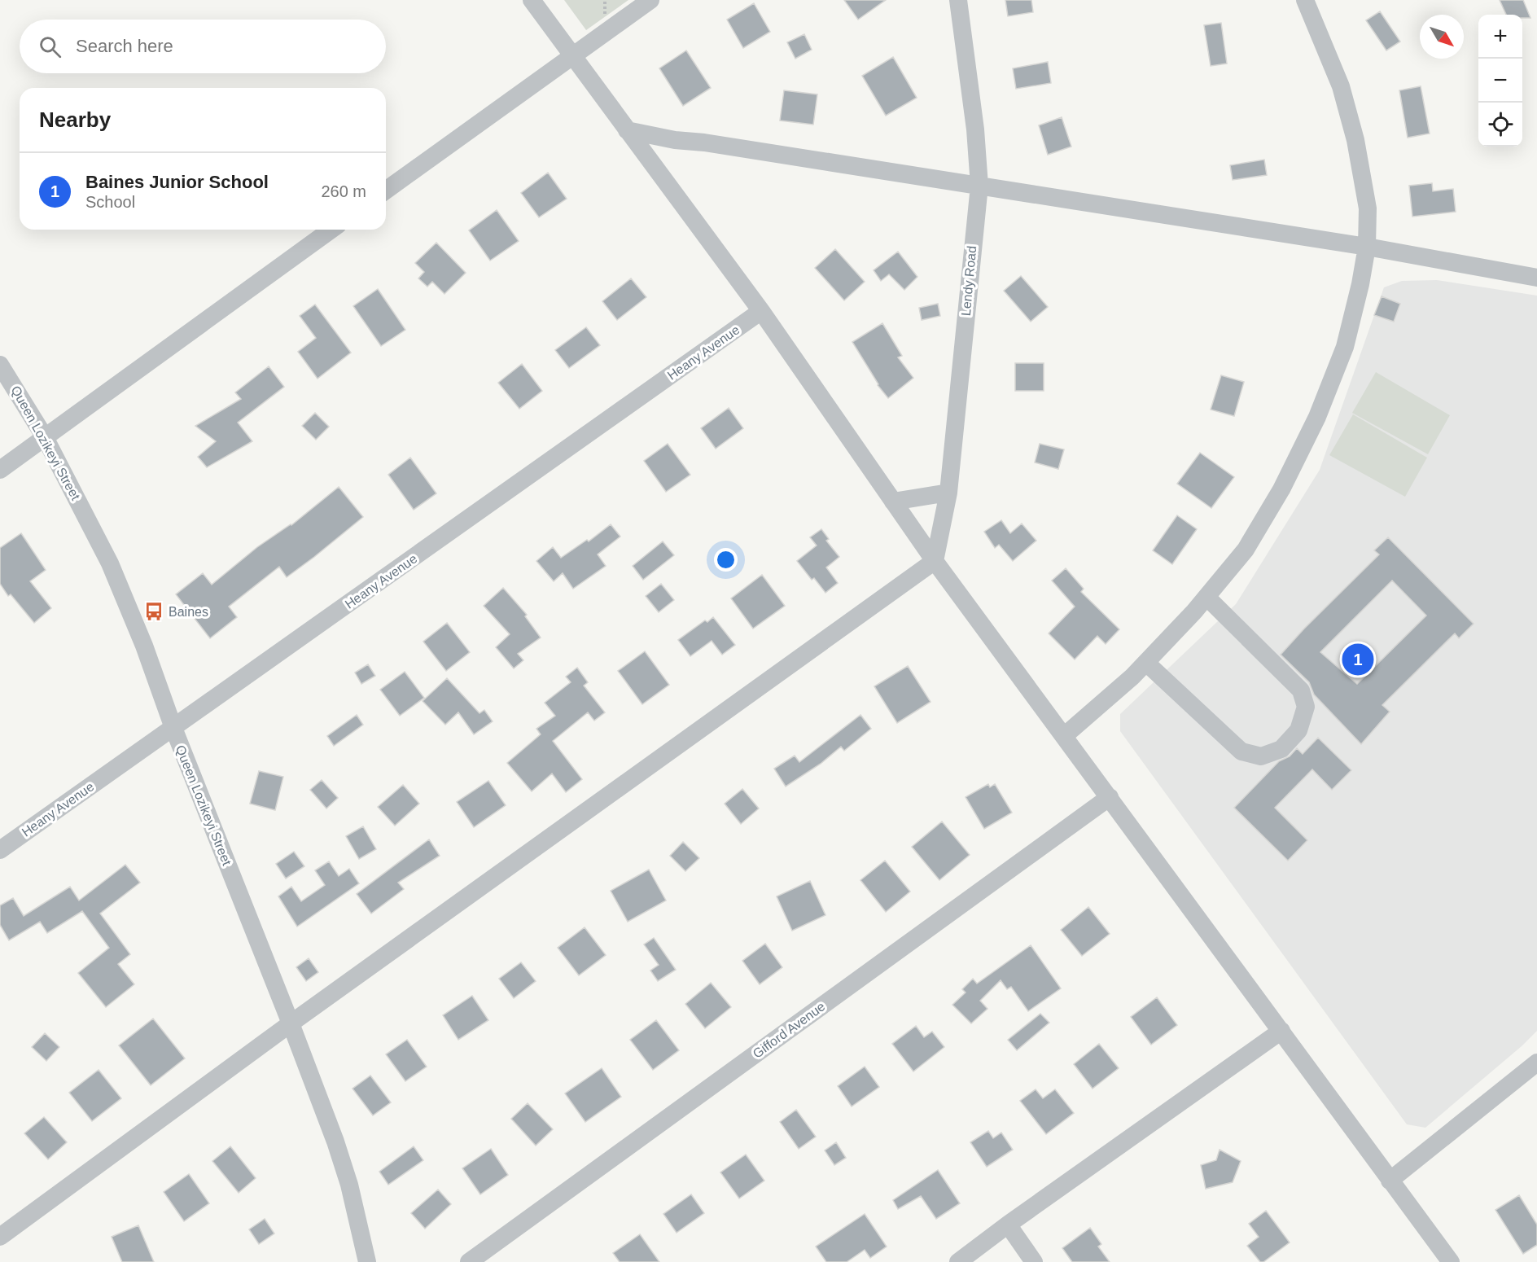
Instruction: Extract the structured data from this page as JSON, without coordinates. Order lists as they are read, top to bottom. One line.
{"streets":{"street":["Lendy Road","Heany Avenue","Queen Lozikeyi Street","Gifford Avenue"]},"crossings":[["Heany Avenue","Queen Lozikeyi Street"]],"places":{"bus stop":["Baines"]},"north":"bottom right","page":{"map_buttons":["+","−"],"search":"Search here","heading":"Nearby","list":[{"mark":"1","name":"Baines Junior School","note":"School","value":"260 m"}],"pins":"1"}}
